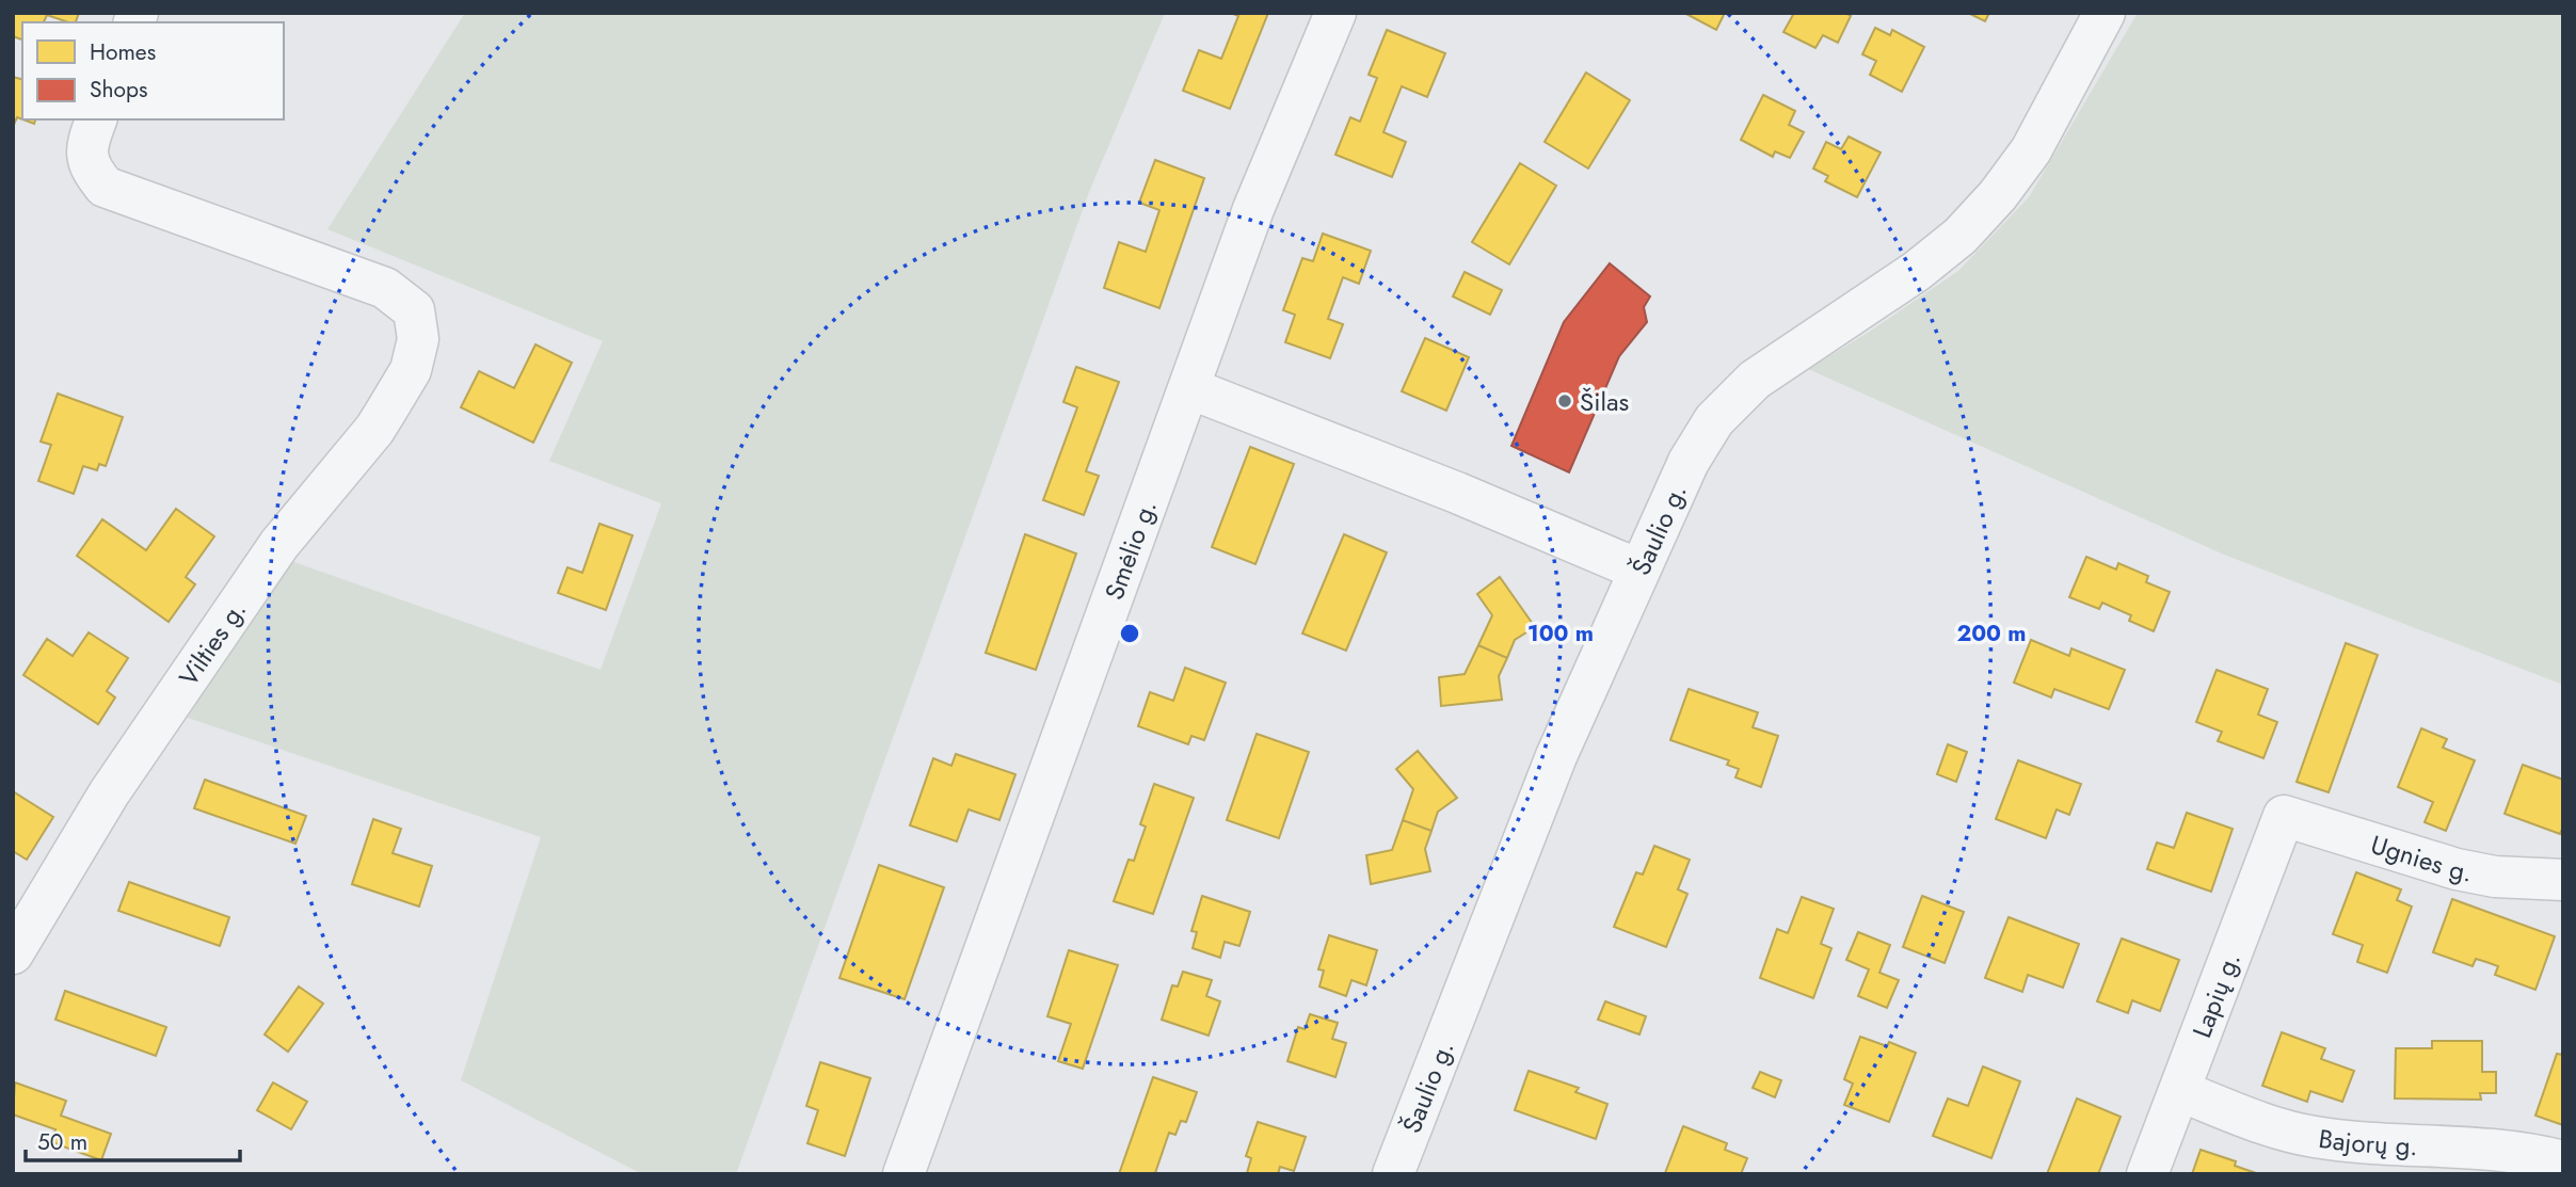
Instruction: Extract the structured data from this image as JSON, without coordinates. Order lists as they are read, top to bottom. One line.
{"streets":{"street":["Šaulio g.","Smėlio g.","Vilties g.","Ugnies g.","Lapių g.","Bajorų g."]},"crossings":[["Ugnies g.","Lapių g."],["Lapių g.","Bajorų g."]],"places":["Šilas"],"legend":["Homes","Shops"],"scale_bar":"50 m","rings":["100 m","200 m"]}
